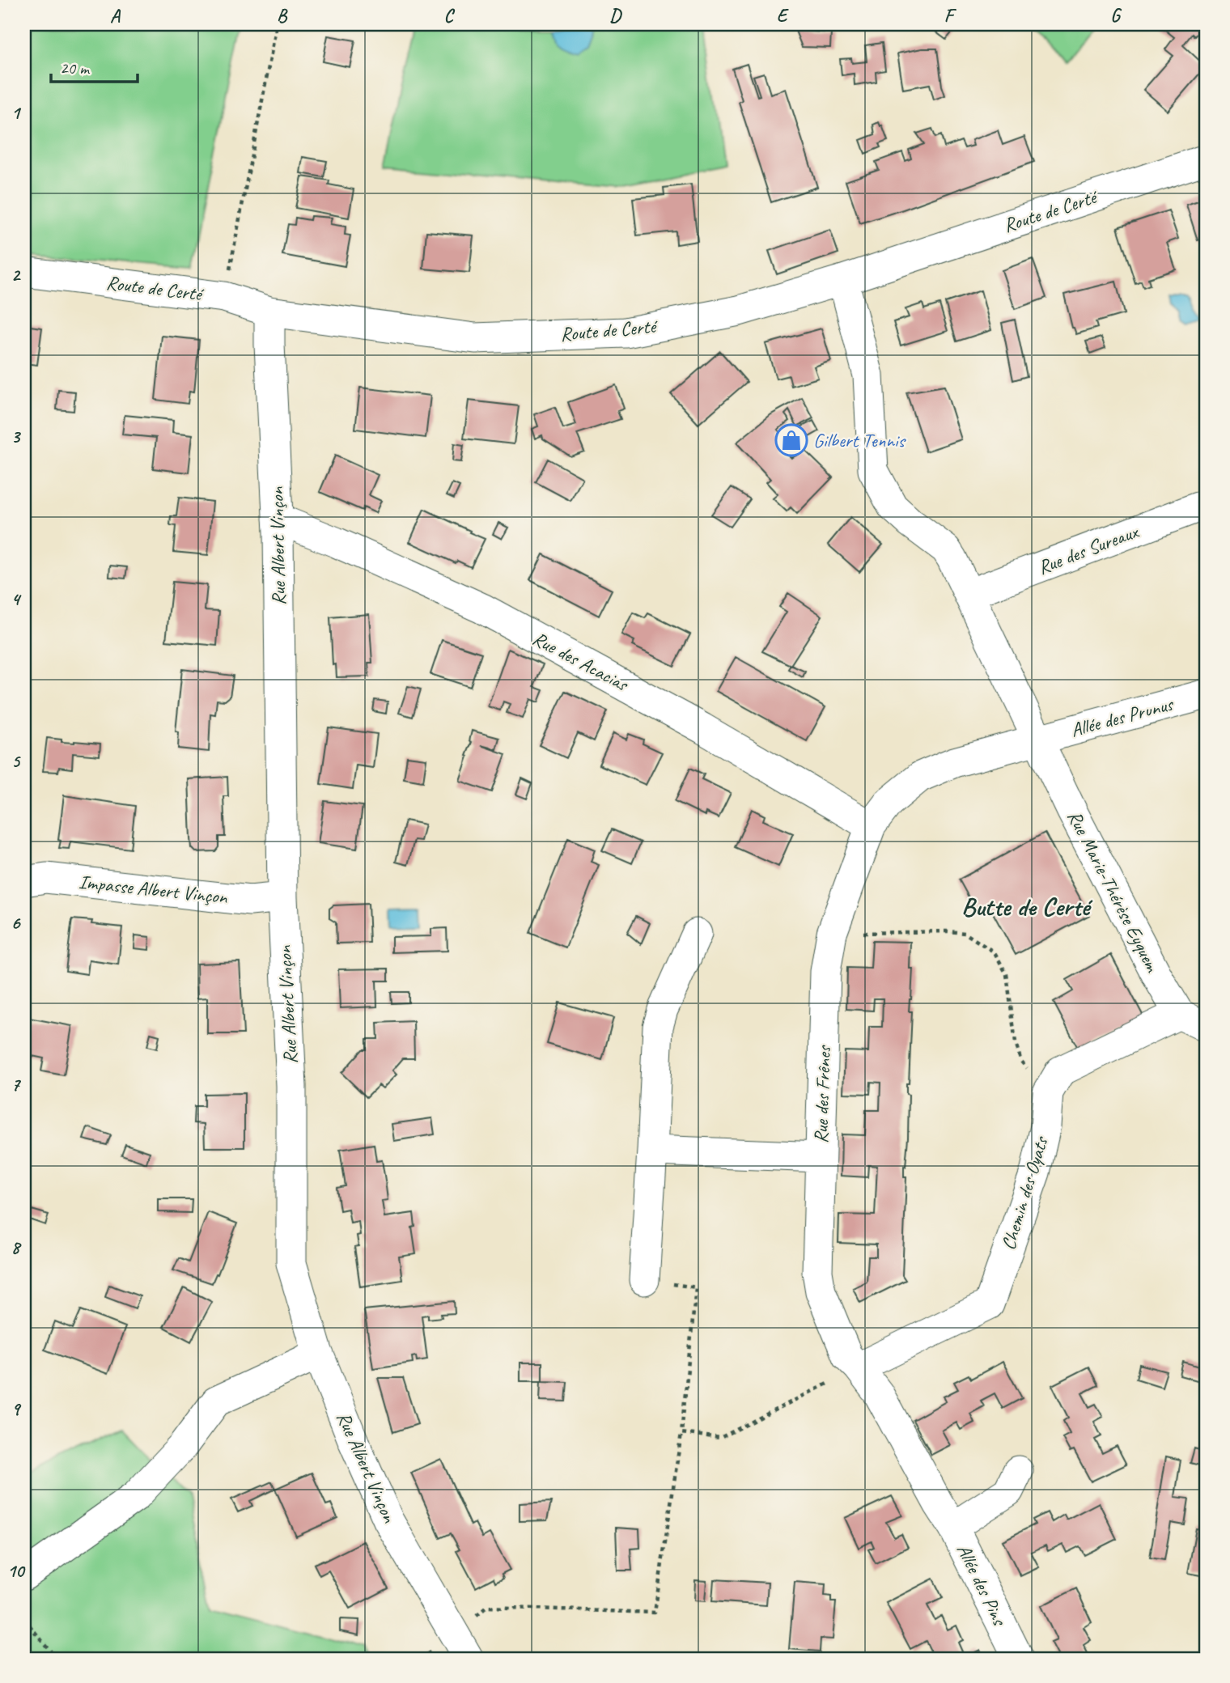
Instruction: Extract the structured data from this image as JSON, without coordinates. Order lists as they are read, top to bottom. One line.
{"streets":{"street":["Route de Certé","Rue Albert Vinçon","Rue des Sureaux","Rue des Acacias","Allée des Prunus","Impasse Albert Vinçon","Rue Marie-Thérèse Eyquem","Rue des Frênes","Chemin des Oyats","Allée des Pins"]},"crossings":[["Route de Certé","Rue Albert Vinçon"],["Rue Albert Vinçon","Rue des Acacias"],["Rue Albert Vinçon","Impasse Albert Vinçon"],["Rue des Acacias","Rue des Frênes"],["Allée des Prunus","Rue Marie-Thérèse Eyquem"],["Allée des Prunus","Rue des Frênes"],["Rue Marie-Thérèse Eyquem","Rue des Frênes"],["Rue des Frênes","Chemin des Oyats"],["Rue des Frênes","Allée des Pins"]],"districts":["Butte de Certé"],"places":{"shop":["Gilbert Tennis"]},"scale_bar":"20 m","grid":{"columns":["A","B","C","D","E","F","G"],"rows":["1","2","3","4","5","6","7","8","9","10"]}}
